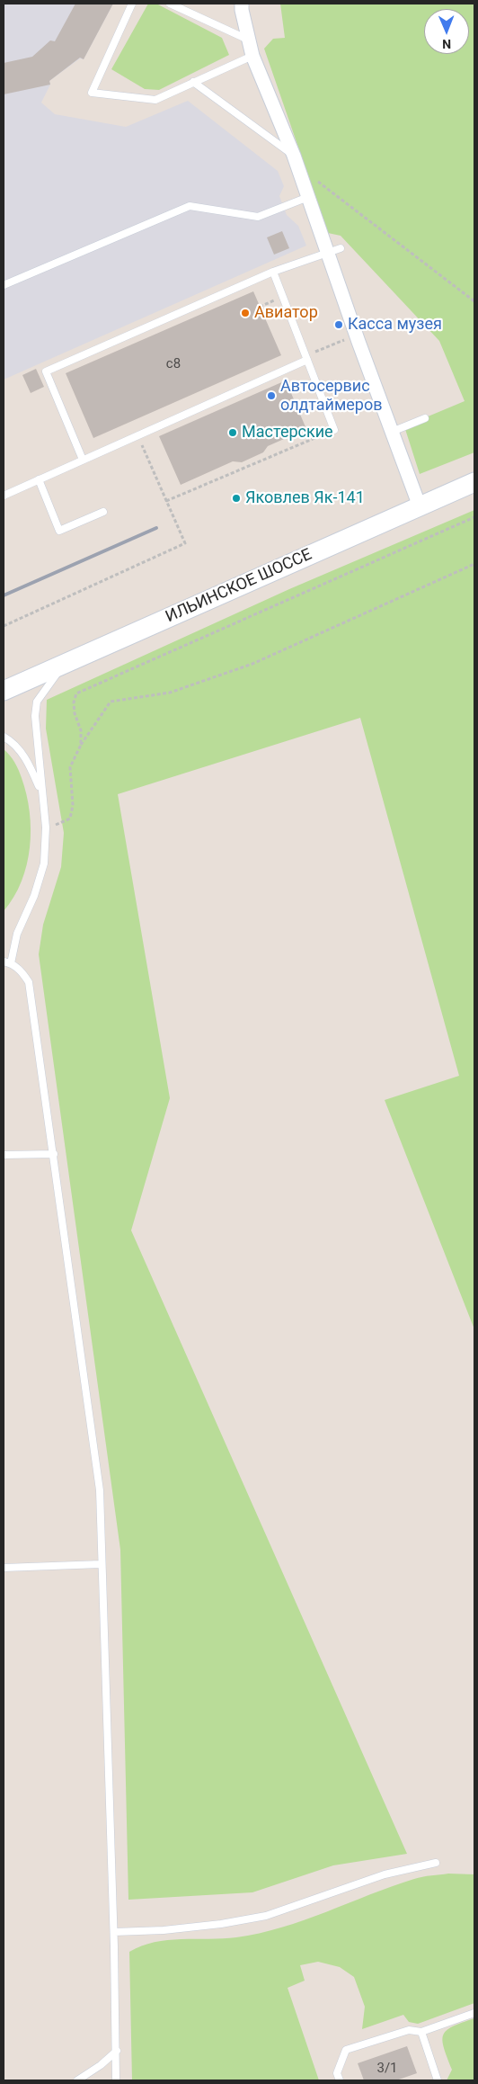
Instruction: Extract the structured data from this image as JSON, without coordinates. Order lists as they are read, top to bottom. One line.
{"streets":{"main road":["ИЛЬИНСКОЕ ШОССЕ"]},"places":["Авиатор","Касса музея","Автосервис олдтаймеров","Мастерские","Яковлев Як-141"],"house_numbers":["с8","3/1"],"north":"bottom"}
